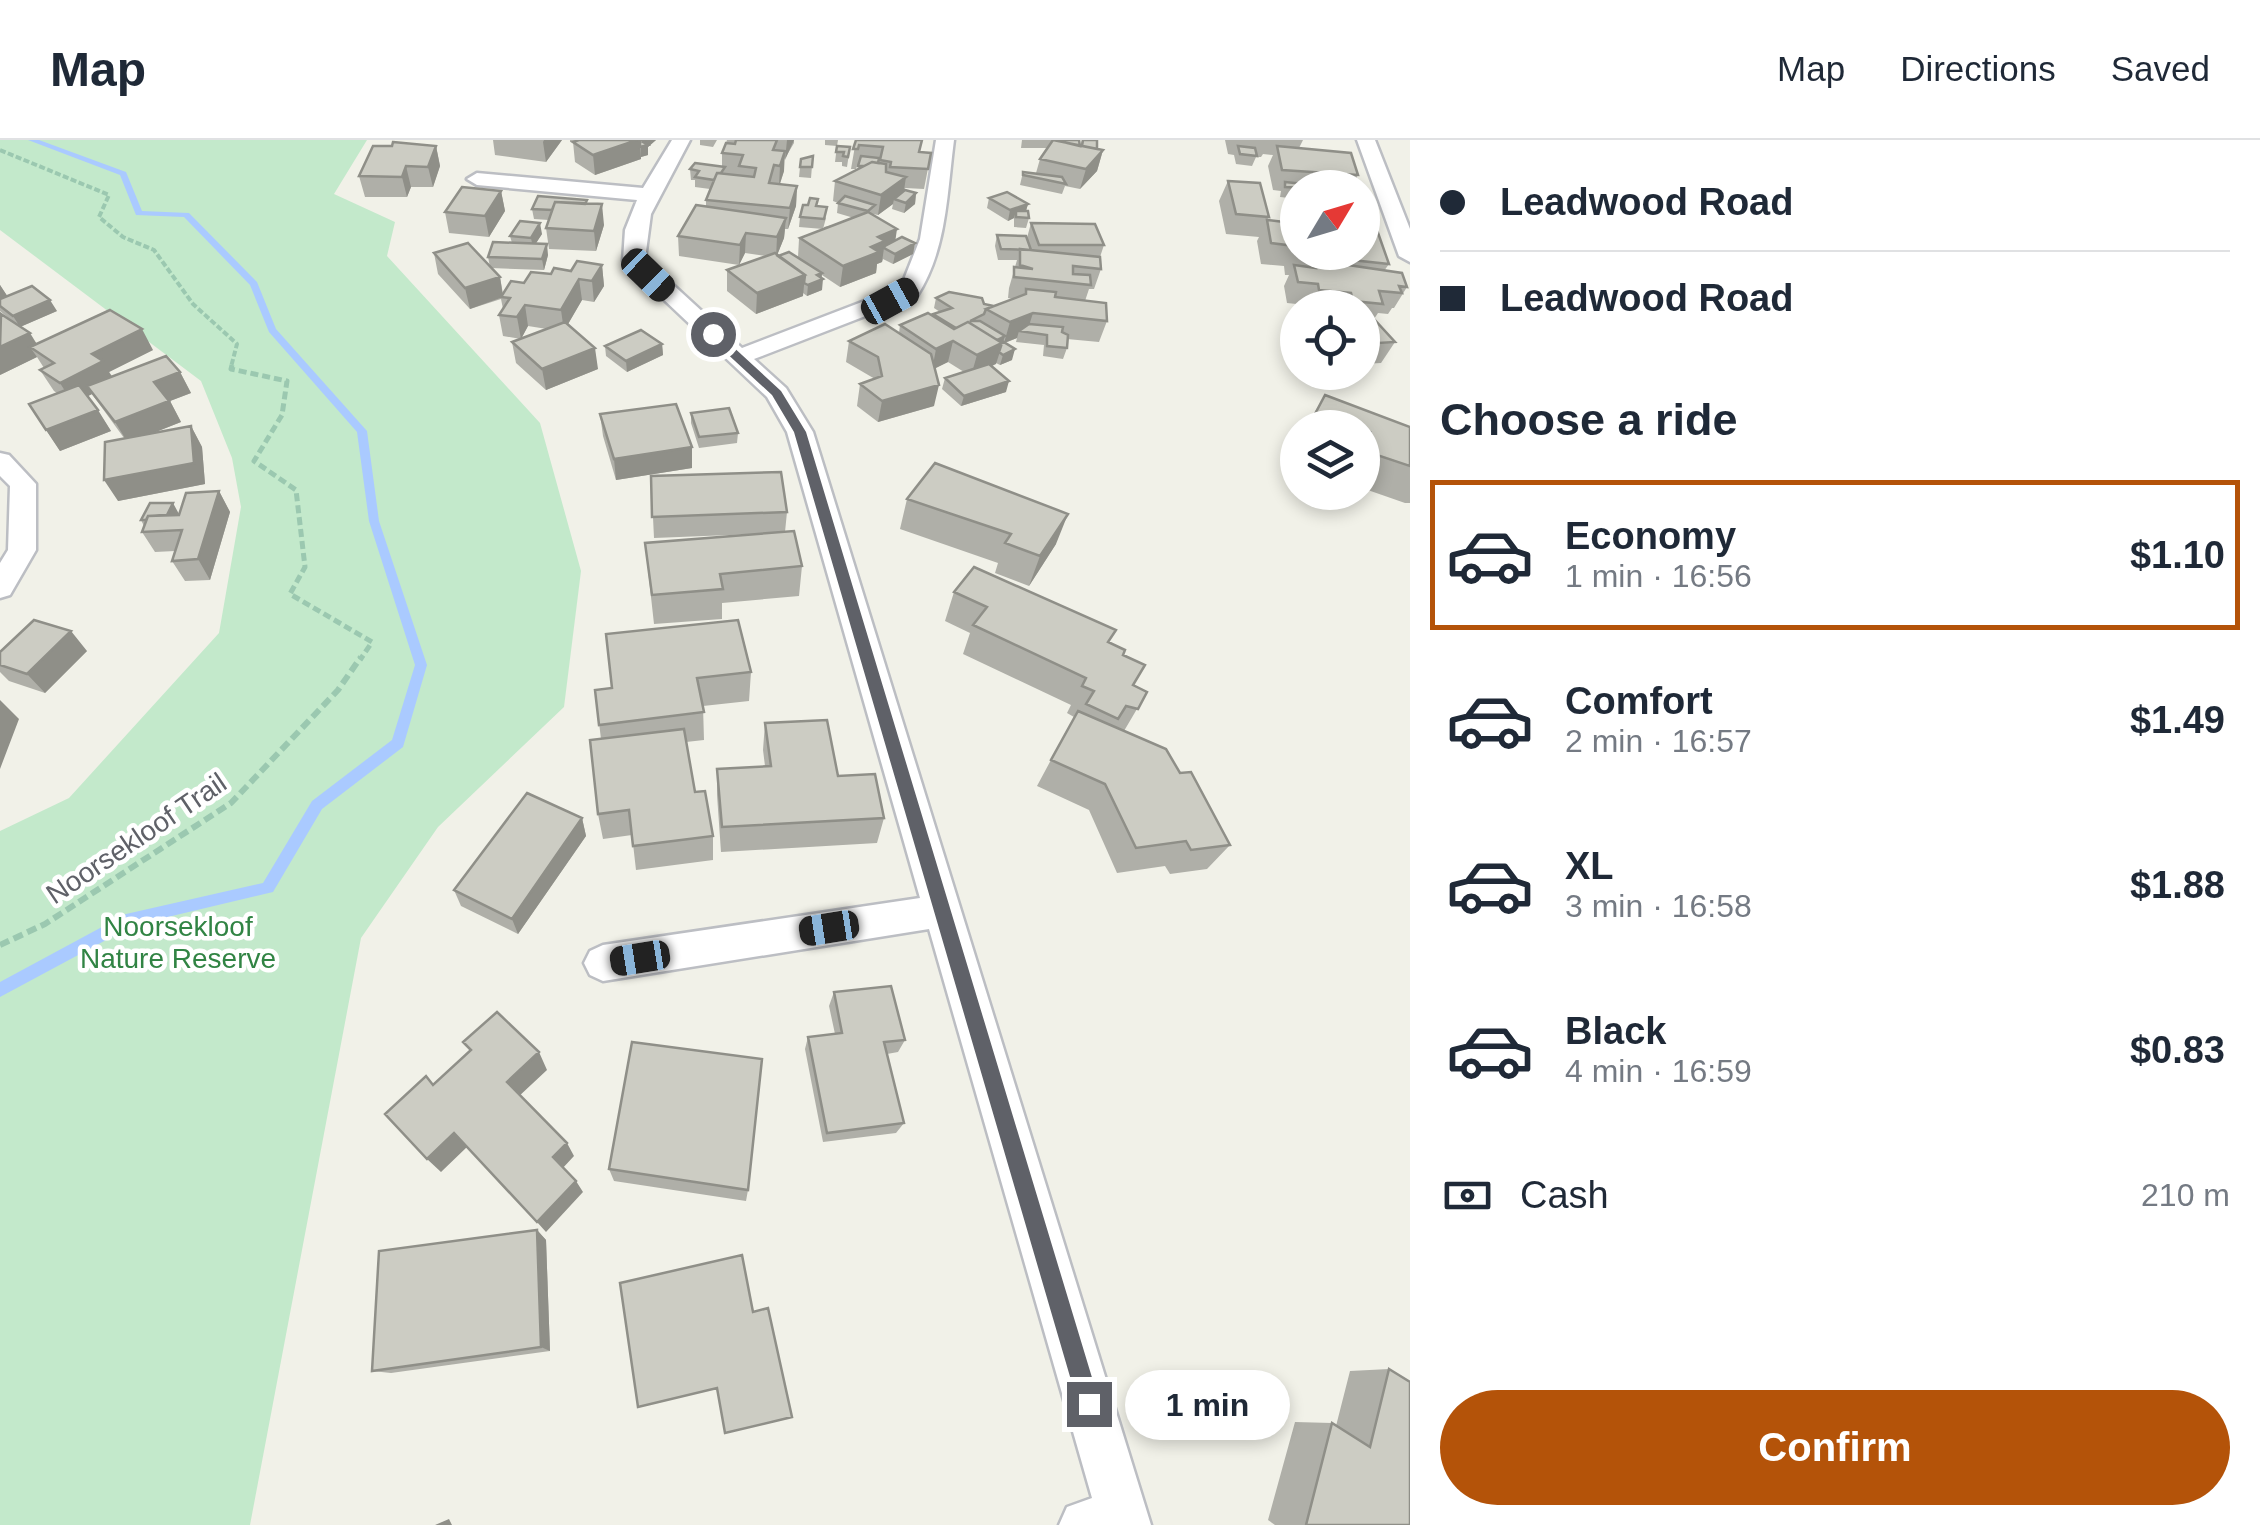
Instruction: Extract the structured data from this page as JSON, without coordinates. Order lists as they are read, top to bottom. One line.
{"streets":{"path":["Noorsekloof Trail"]},"parks":["Noorsekloof Nature Reserve"],"north":"top right","page":{"header":"Map","nav":["Map","Directions","Saved"],"banner":["Leadwood Road","Leadwood Road"],"heading":"Choose a ride","list":[{"name":"Economy","note":"1 min · 16:56","value":"$1.10"},{"name":"Comfort","note":"2 min · 16:57","value":"$1.49"},{"name":"XL","note":"3 min · 16:58","value":"$1.88"},{"name":"Black","note":"4 min · 16:59","value":"$0.83"}],"pay":["Cash","210 m"],"bubble":"1 min","buttons":"Confirm"}}
